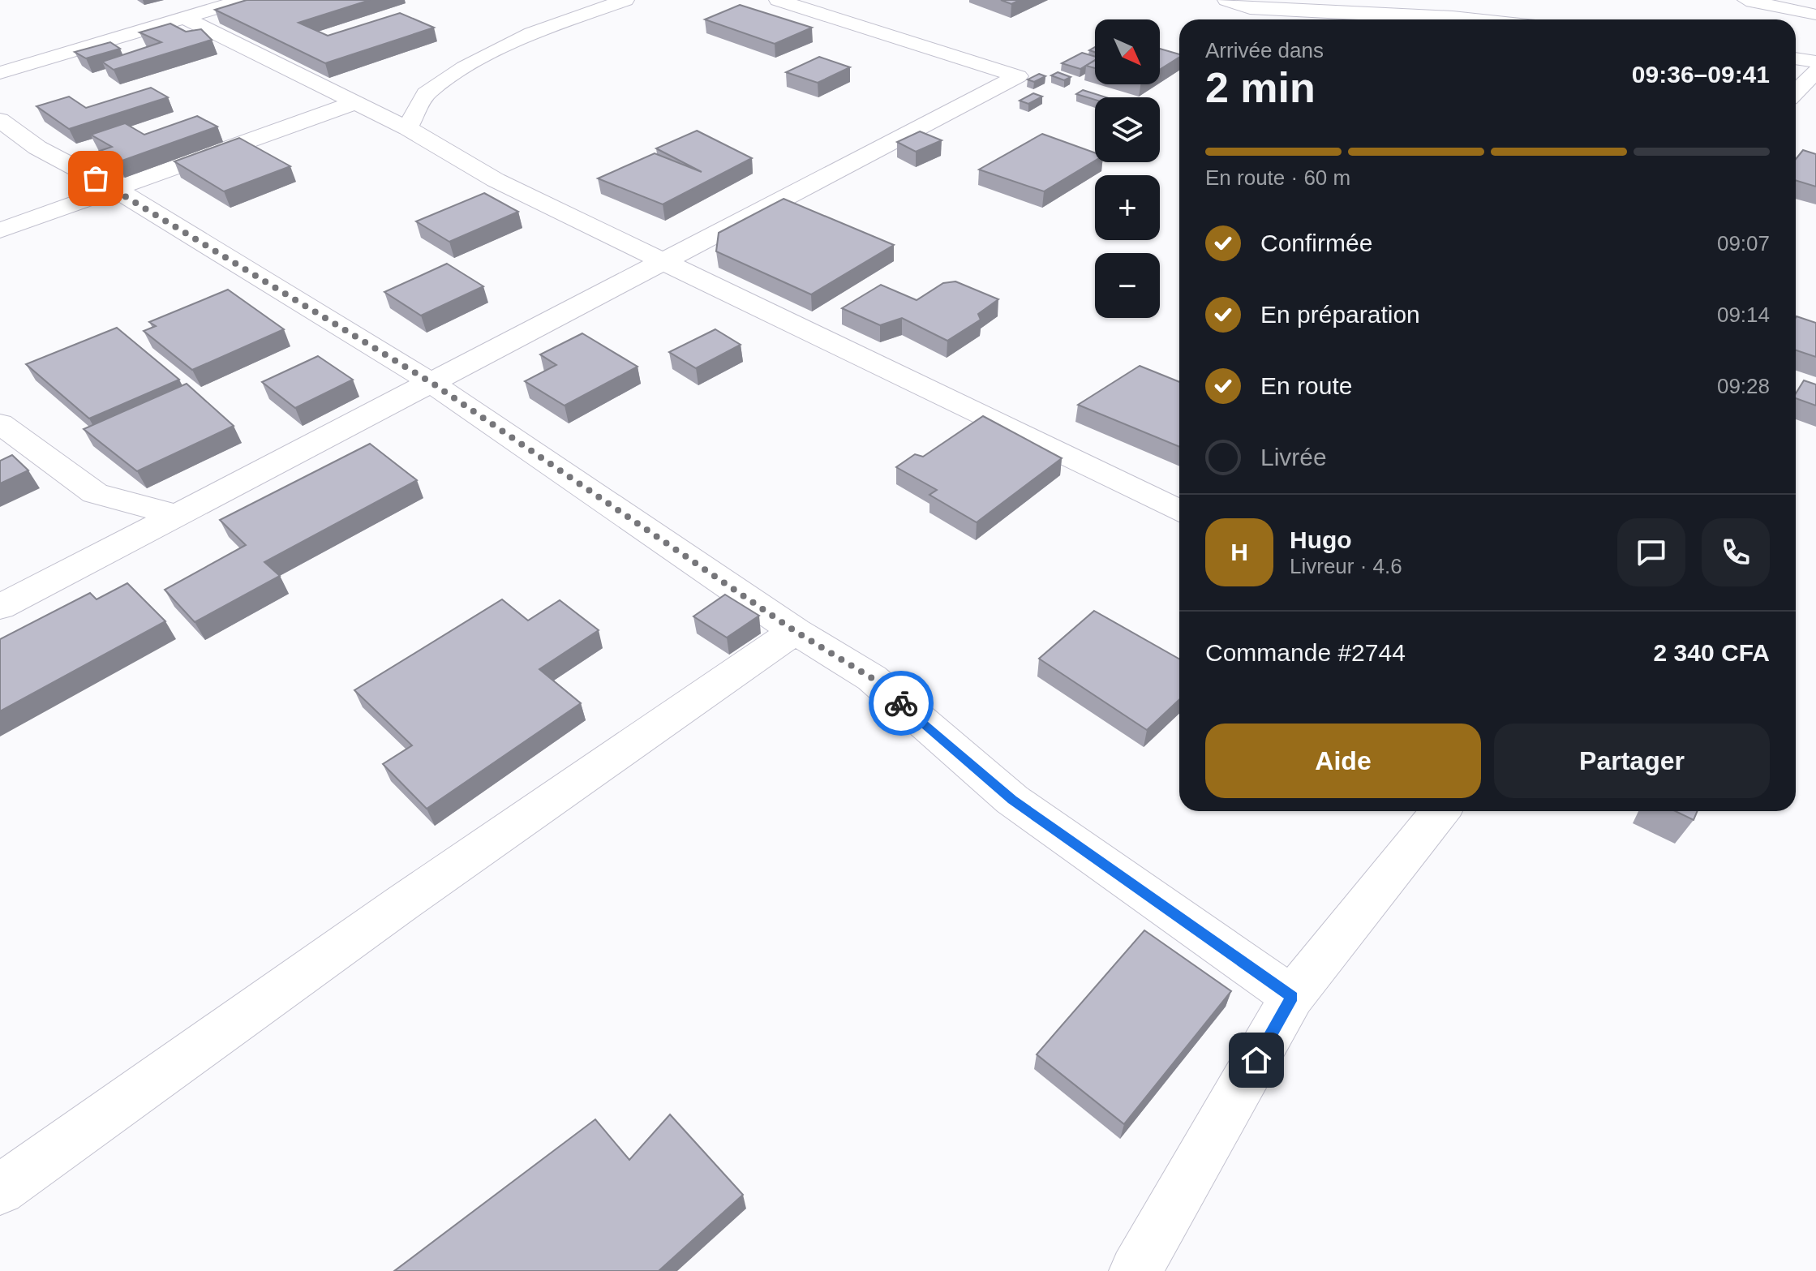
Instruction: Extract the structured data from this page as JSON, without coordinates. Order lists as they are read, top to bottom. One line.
{"north":"bottom right","page":{"map_buttons":["+","−"],"heading":["2 min","Arrivée dans","09:36–09:41"],"panel":["Hugo","Livreur · 4.6","Commande #2744","2 340 CFA"],"bar":"En route · 60 m","list":[["Confirmée","09:07"],["En préparation","09:14"],["En route","09:28"],"Livrée"],"round":"H","buttons":["Aide","Partager"]}}
